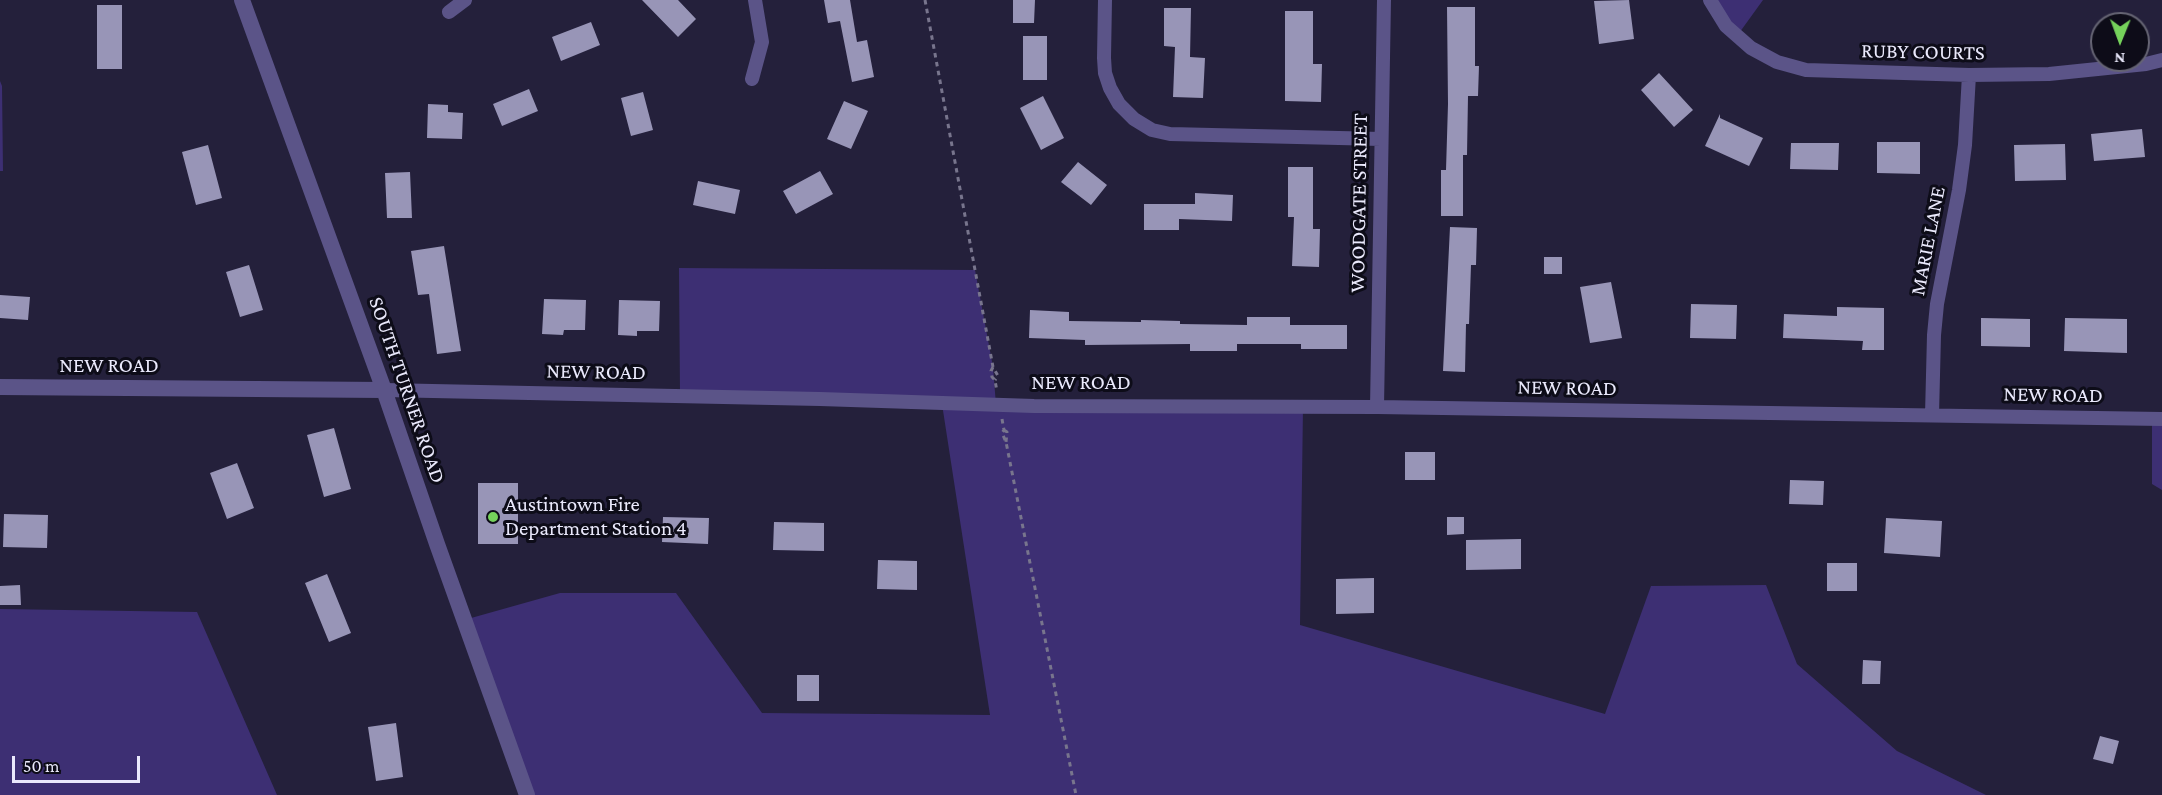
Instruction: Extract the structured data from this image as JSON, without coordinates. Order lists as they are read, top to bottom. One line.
{"streets":{"street":["RUBY COURTS","WOODGATE STREET","MARIE LANE","NEW ROAD","SOUTH TURNER ROAD"]},"crossings":[["RUBY COURTS","MARIE LANE"],["WOODGATE STREET","NEW ROAD"],["MARIE LANE","NEW ROAD"],["NEW ROAD","SOUTH TURNER ROAD"]],"places":["Austintown Fire Department Station 4"],"scale_bar":"50 m","north":"bottom"}
